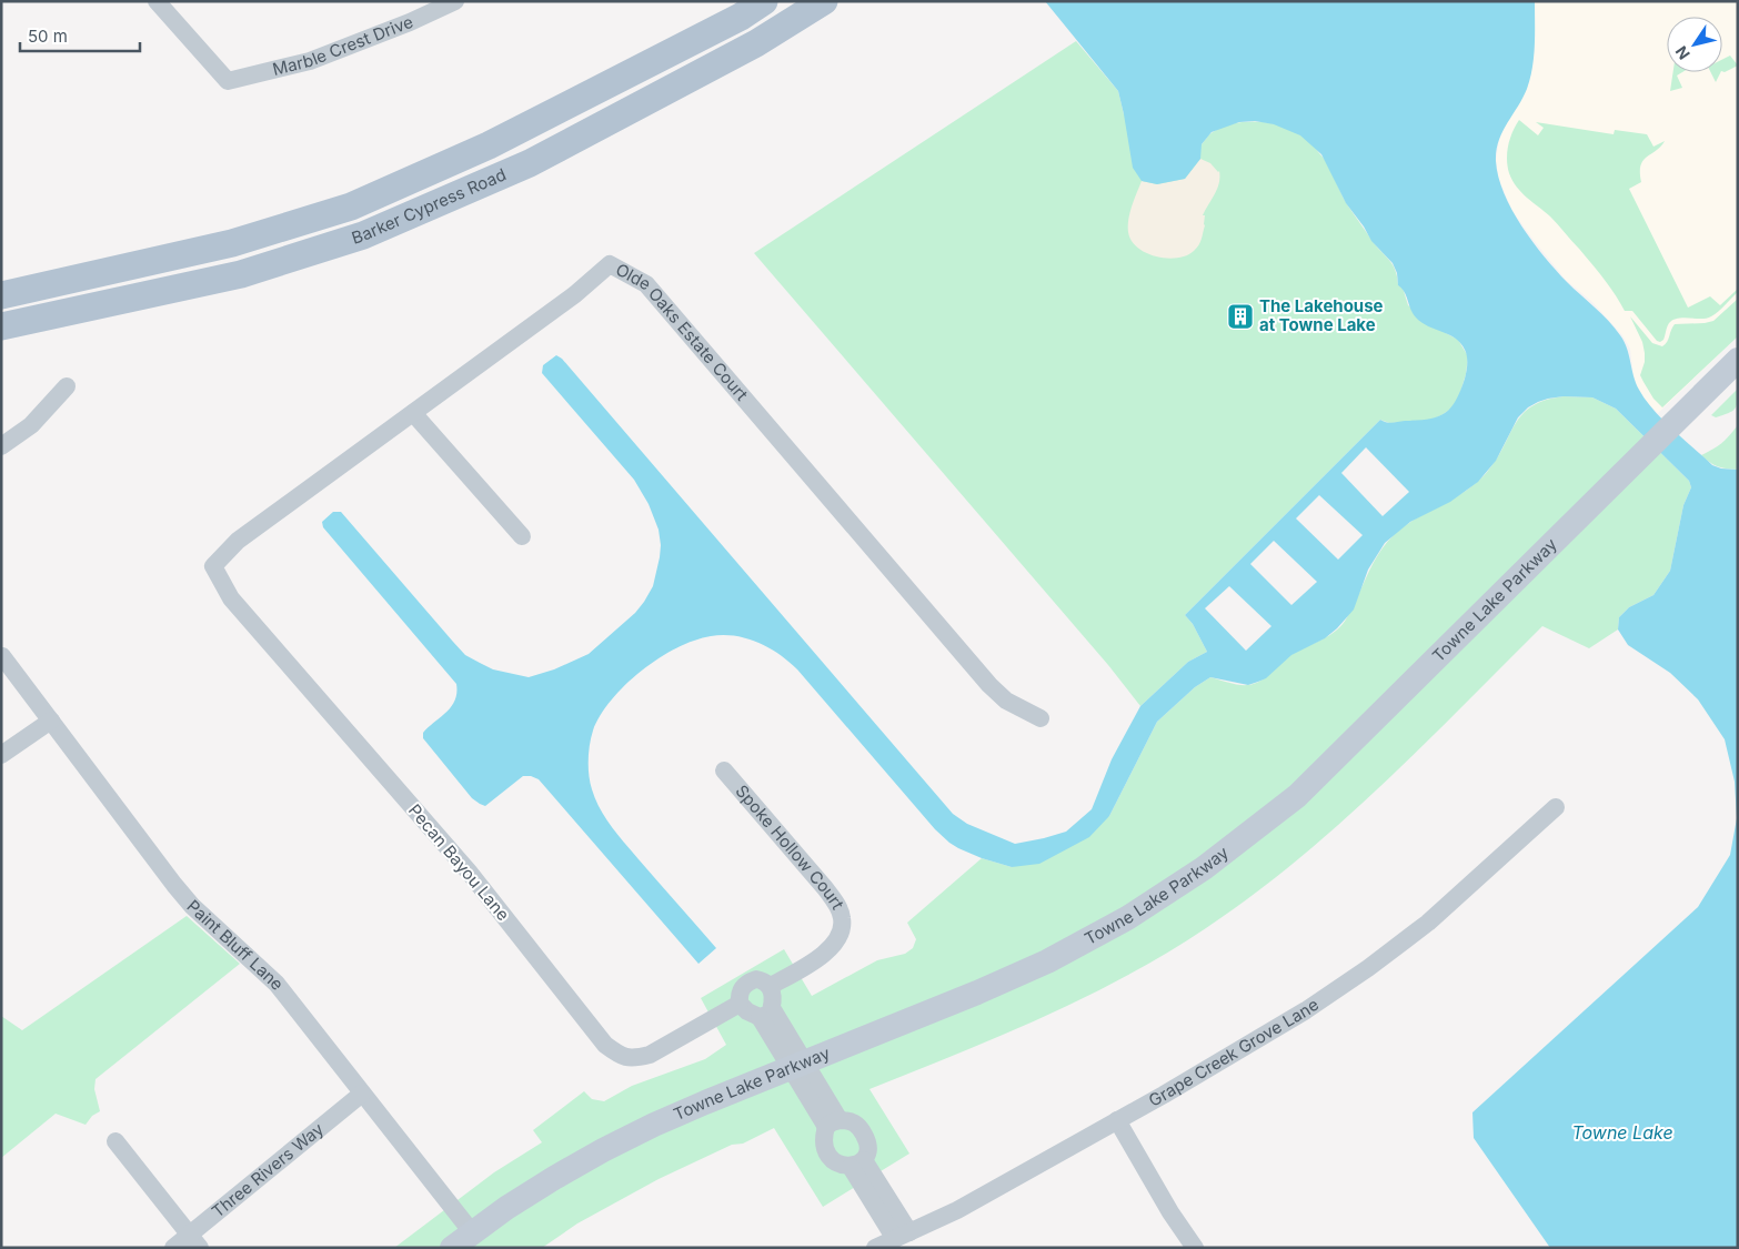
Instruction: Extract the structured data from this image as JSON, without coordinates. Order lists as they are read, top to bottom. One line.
{"streets":{"main road":["Barker Cypress Road"],"street":["Marble Crest Drive","Olde Oaks Estate Court","Towne Lake Parkway","Spoke Hollow Court","Pecan Bayou Lane","Paint Bluff Lane","Grape Creek Grove Lane","Three Rivers Way"]},"crossings":[["Olde Oaks Estate Court","Pecan Bayou Lane"],["Towne Lake Parkway","Paint Bluff Lane"],["Spoke Hollow Court","Pecan Bayou Lane"],["Paint Bluff Lane","Three Rivers Way"]],"water":["Towne Lake"],"places":{"building":["The Lakehouse at Towne Lake"]},"scale_bar":"50 m","north":"bottom left"}
